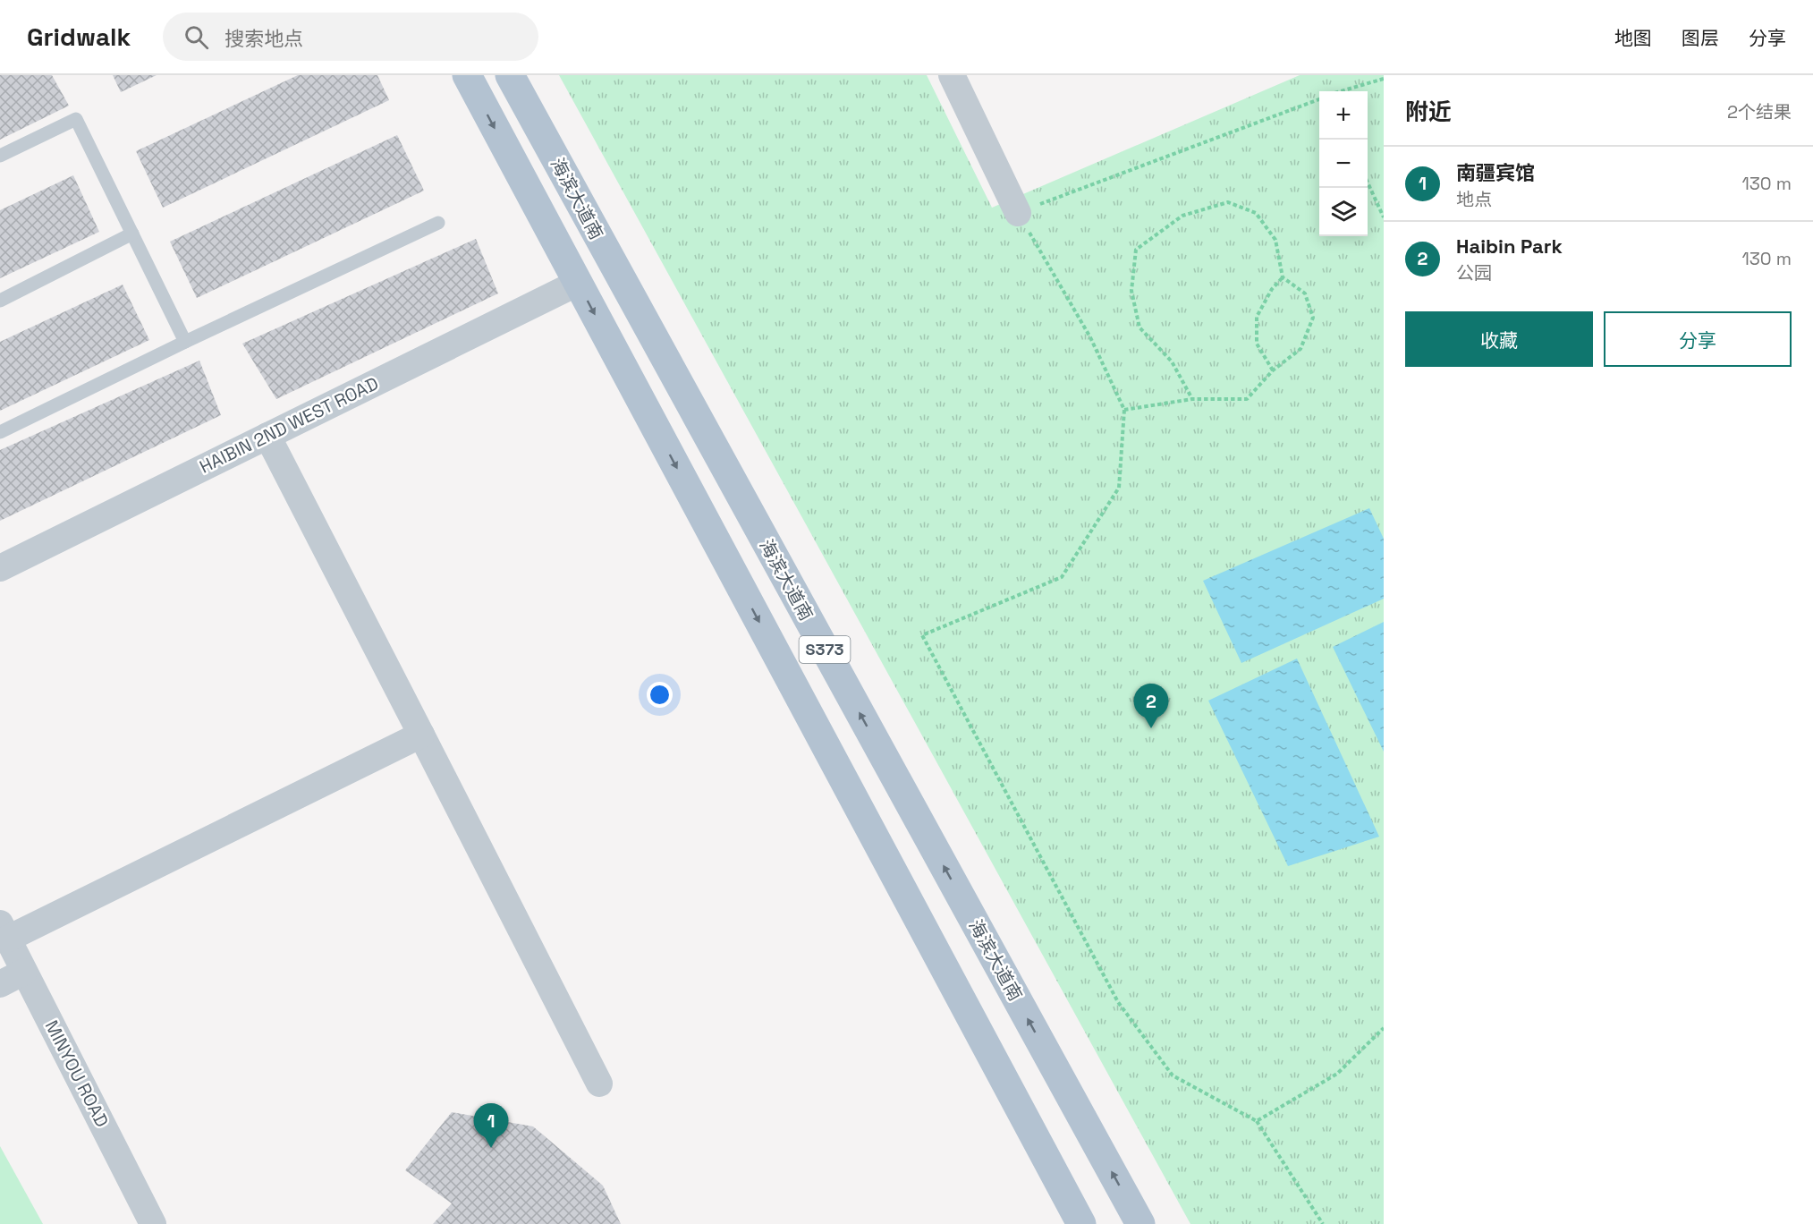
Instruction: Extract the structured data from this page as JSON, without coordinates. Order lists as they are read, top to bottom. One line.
{"streets":{"main road":["海滨大道南","S373"],"street":["HAIBIN 2ND WEST ROAD","MINYOU ROAD"]},"crossings":[["HAIBIN 2ND WEST ROAD","S373"]],"page":{"header":"Gridwalk","search":"搜索地点","nav":["地图","图层","分享"],"heading":["附近","2个结果"],"map_buttons":["+","−"],"list":[{"mark":"1","name":"南疆宾馆","note":"地点","value":"130 m"},{"mark":"2","name":"Haibin Park","note":"公园","value":"130 m"}],"buttons":["收藏","分享"],"pins":["2","1"]}}
